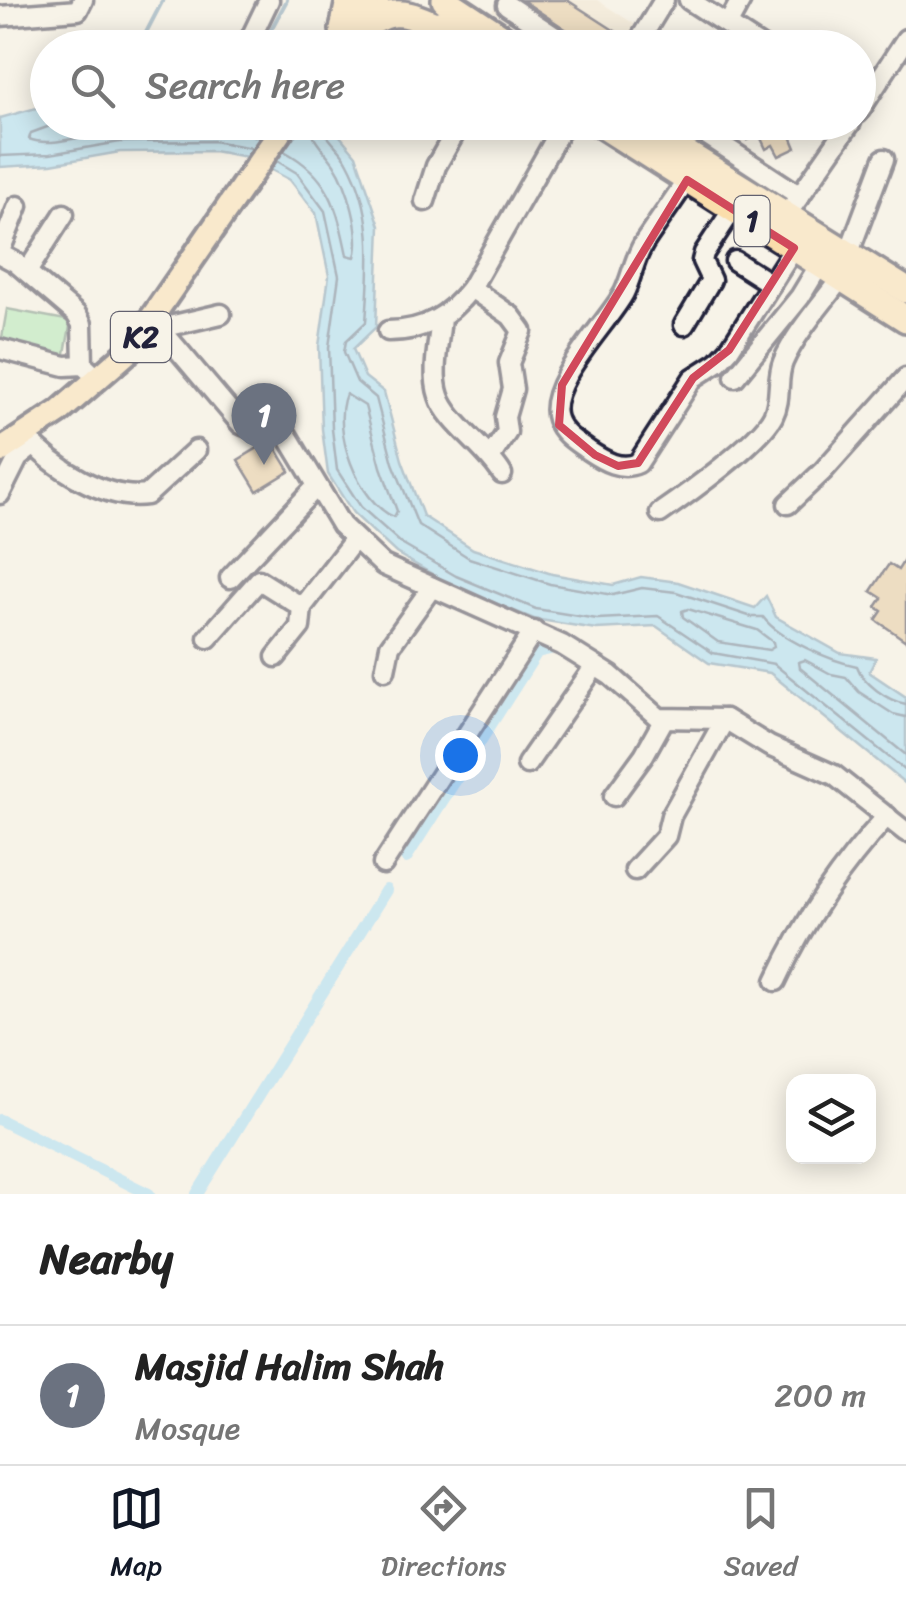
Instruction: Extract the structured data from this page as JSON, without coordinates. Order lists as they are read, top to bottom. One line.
{"streets":{"highway":["1"],"main road":["K2"]},"page":{"search":"Search here","pins":"1","heading":"Nearby","list":[{"mark":"1","name":"Masjid Halim Shah","note":"Mosque","value":"200 m"}],"nav":["Map","Directions","Saved"]}}
